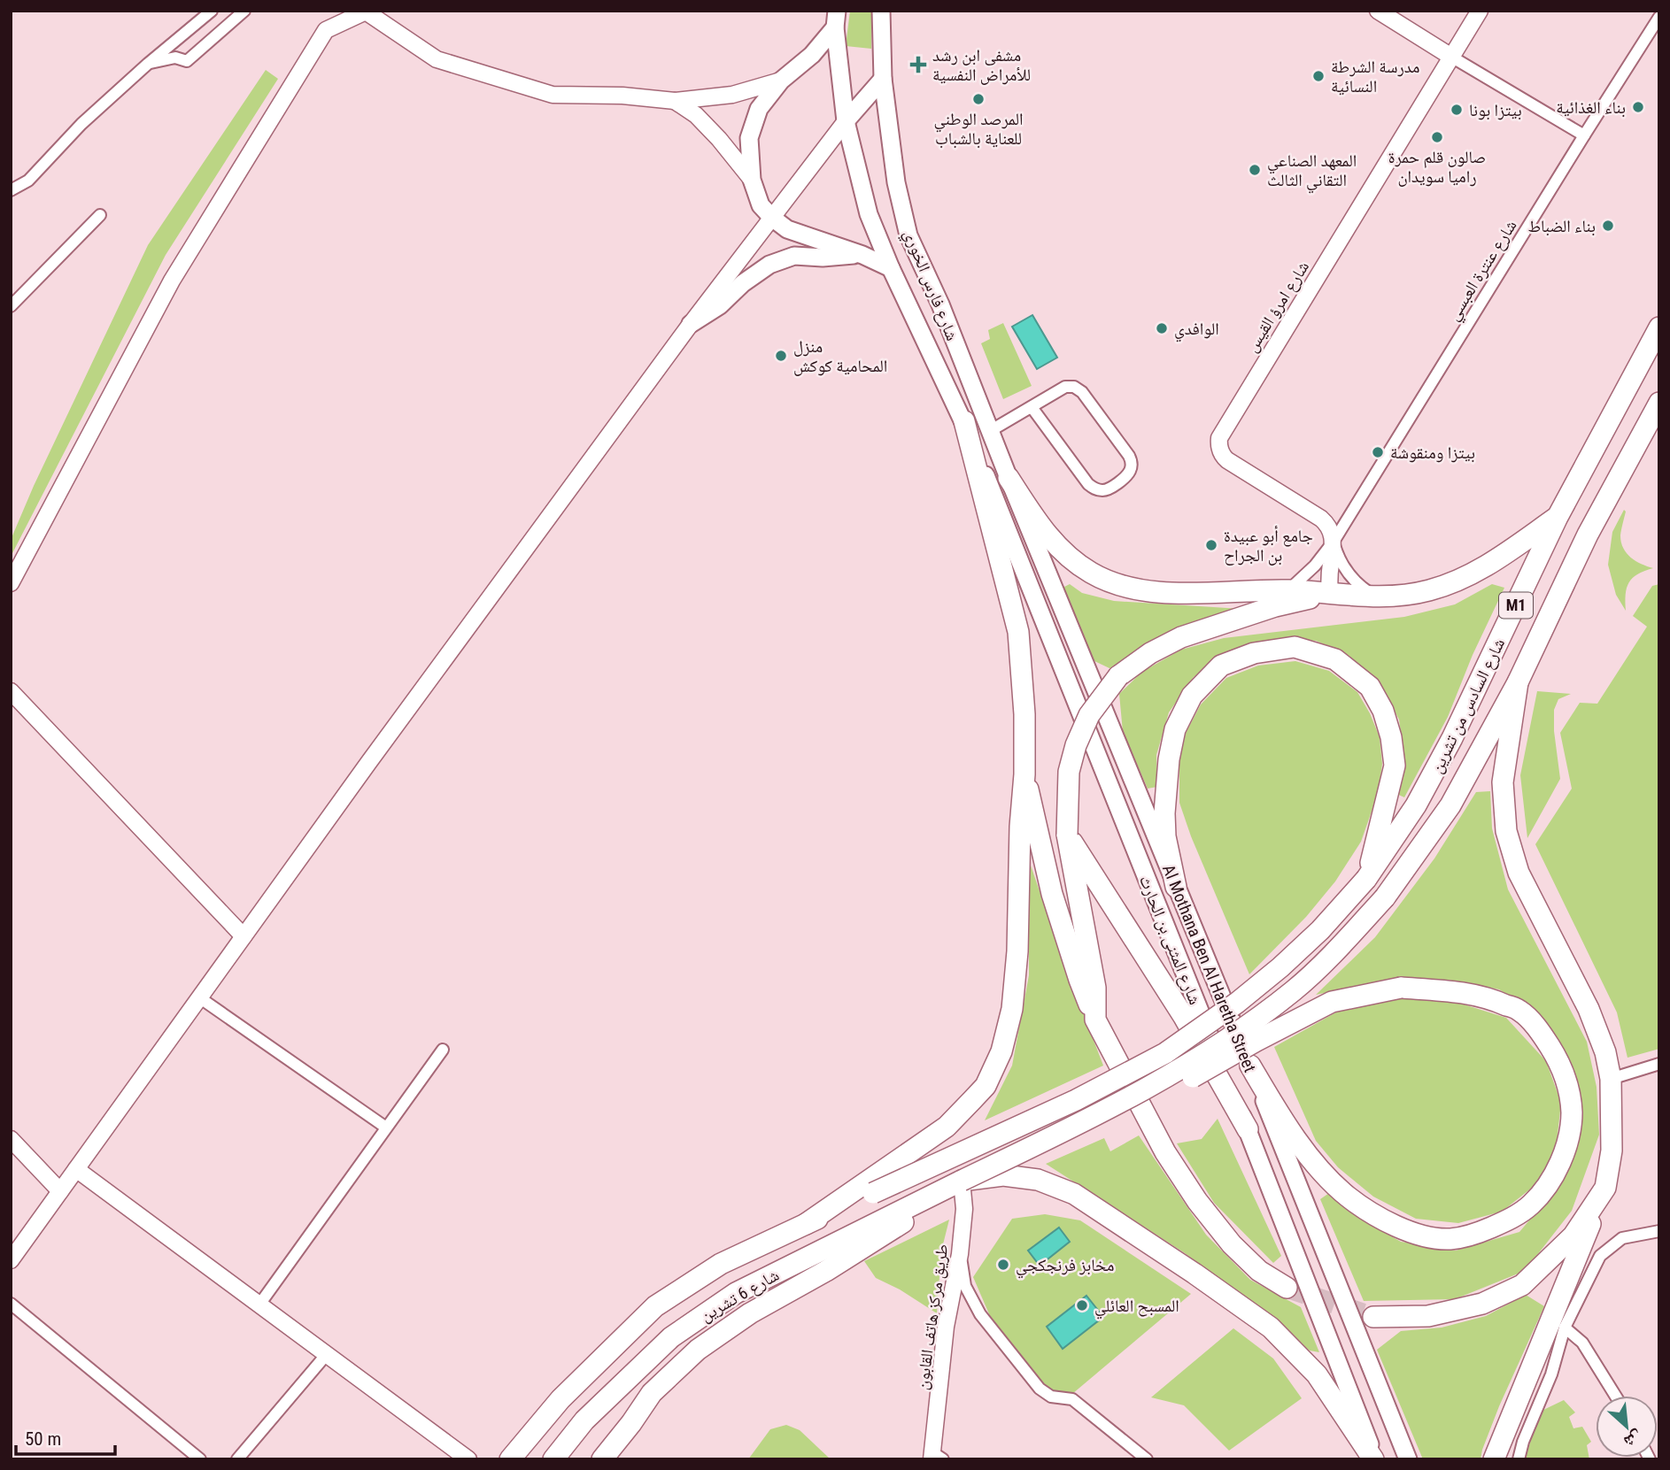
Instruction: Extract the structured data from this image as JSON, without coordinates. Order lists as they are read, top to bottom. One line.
{"streets":{"highway":["M1","شارع السادس من تشرين","شارع 6 تشرين"],"main road":["شارع فارس الخوري","شارع المثنى بن الحارث","Al Mothana Ben Al Haretha Street"],"street":["شارع عنترة العبسي","شارع امرؤ القيس","طريق مركز هاتف القابون"]},"crossings":[["شارع عنترة العبسي","شارع امرؤ القيس"],["شارع فارس الخوري","شارع المثنى بن الحارث"],["شارع فارس الخوري","Al Mothana Ben Al Haretha Street"],["شارع السادس من تشرين","شارع 6 تشرين"],["شارع 6 تشرين","طريق مركز هاتف القابون"]],"places":{"health":["مشفى ابن رشد للأمراض النفسية"],"other":["مدرسة الشرطة النسائية","المرصد الوطني للعناية بالشباب","بناء الغذائية","بيتزا بونا","صالون قلم حمرة راميا سويدان","المعهد الصناعي التقاني الثالث","بناء الضباط","الوافدي","منزل المحامية كوكش","بيتزا ومنقوشة","جامع أبو عبيدة بن الجراح","مخابز فرنجكجي","المسبح العائلي"]},"scale_bar":"50 m","north":"bottom right"}
